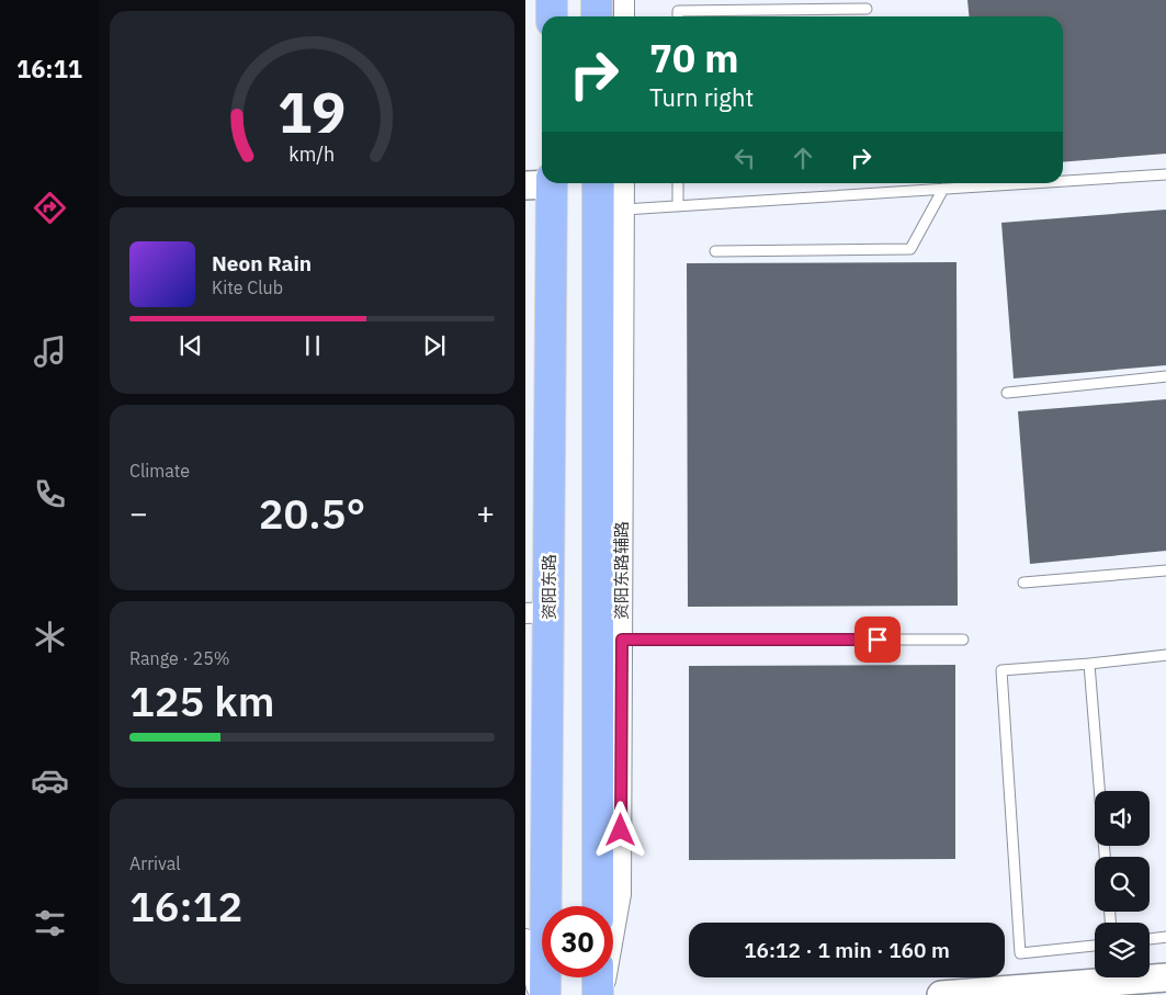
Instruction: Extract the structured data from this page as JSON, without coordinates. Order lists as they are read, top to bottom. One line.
{"streets":{"main road":["资阳东路"],"street":["资阳东路辅路"]},"page":{"tabs":"16:11","turn":["70 m","Turn right"],"song":["Neon Rain","Kite Club"],"tile":["Climate",["Range · 25%","125 km"],["Arrival","16:12"]],"heat":["−","20.5°","+"],"limit":"30","trip":"16:12 · 1 min · 160 m","gauge":["19","km/h"]}}
